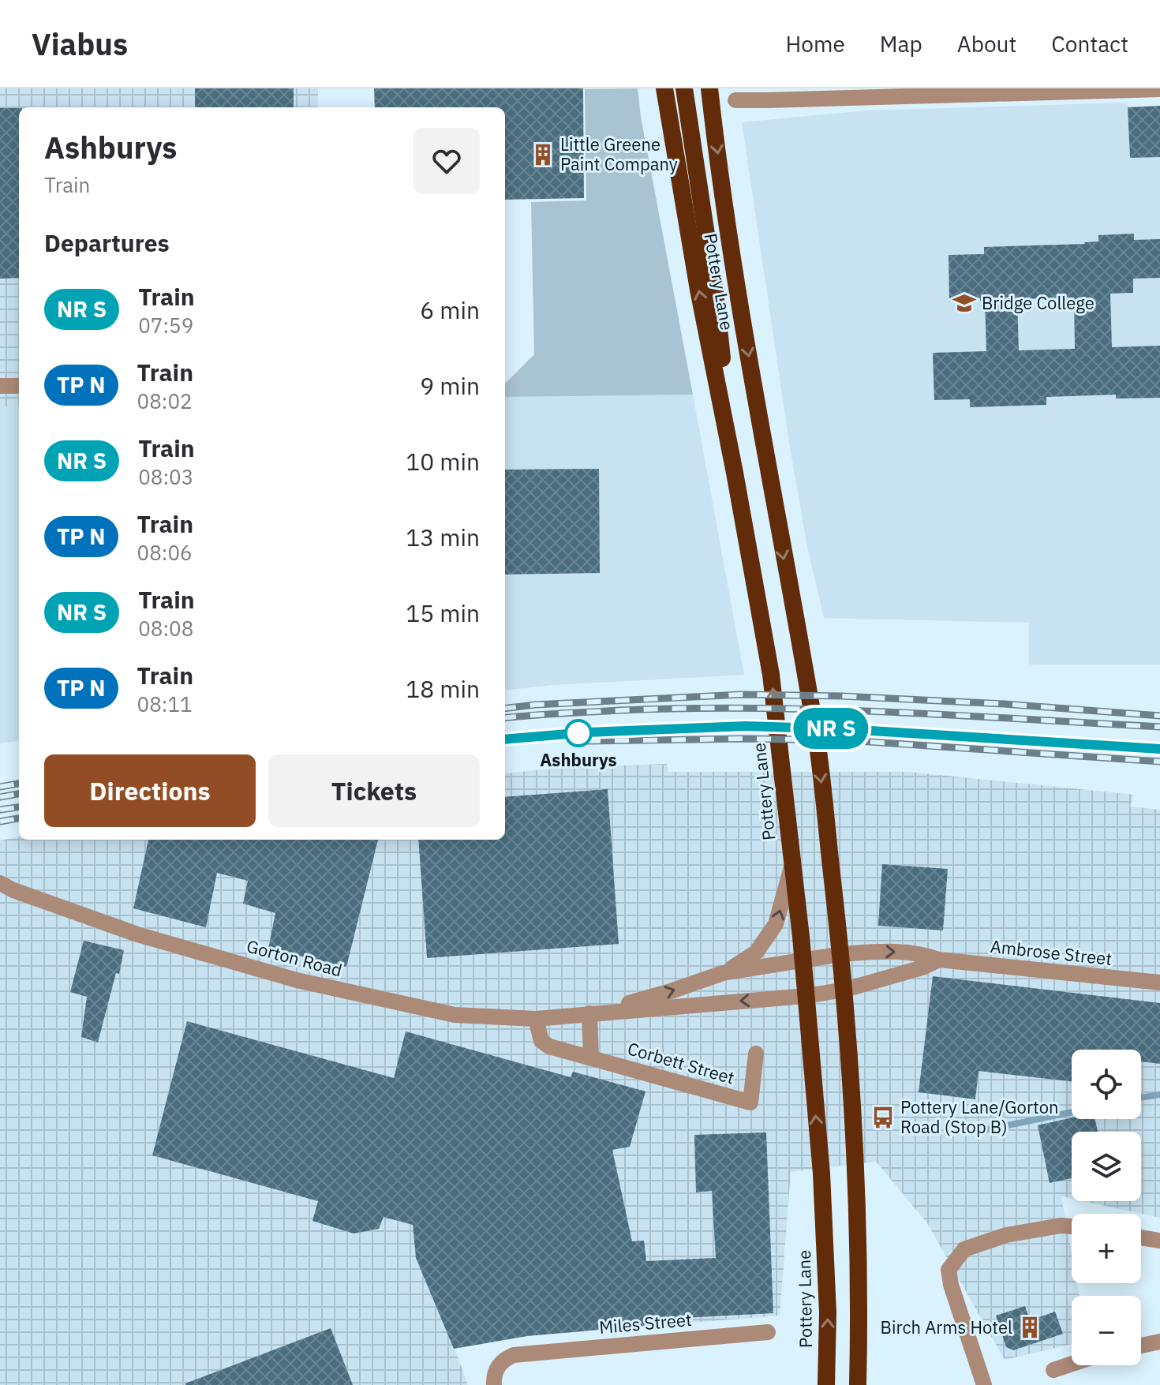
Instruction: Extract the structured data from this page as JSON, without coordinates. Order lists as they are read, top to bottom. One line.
{"streets":{"highway":["Pottery Lane"],"street":["Ambrose Street","Gorton Road","Corbett Street","Miles Street"]},"crossings":[["Pottery Lane","Ambrose Street"],["Pottery Lane","Gorton Road"],["Ambrose Street","Gorton Road"],["Gorton Road","Corbett Street"]],"places":{"building":["Little Greene Paint Company","Birch Arms Hotel"],"school or university":["Bridge College"],"other":["Ashburys"],"bus stop":["Pottery Lane/Gorton Road (Stop B)"]},"page":{"header":"Viabus","nav":["Home","Map","About","Contact"],"on_map":"NR S","heading":[["Ashburys","Train"],"Departures"],"list":[{"mark":"NR S","name":"Train","note":"07:59","value":"6 min"},{"mark":"TP N","name":"Train","note":"08:02","value":"9 min"},{"mark":"NR S","name":"Train","note":"08:03","value":"10 min"},{"mark":"TP N","name":"Train","note":"08:06","value":"13 min"},{"mark":"NR S","name":"Train","note":"08:08","value":"15 min"},{"mark":"TP N","name":"Train","note":"08:11","value":"18 min"}],"buttons":["Directions","Tickets"],"map_buttons":["+","−"]}}
